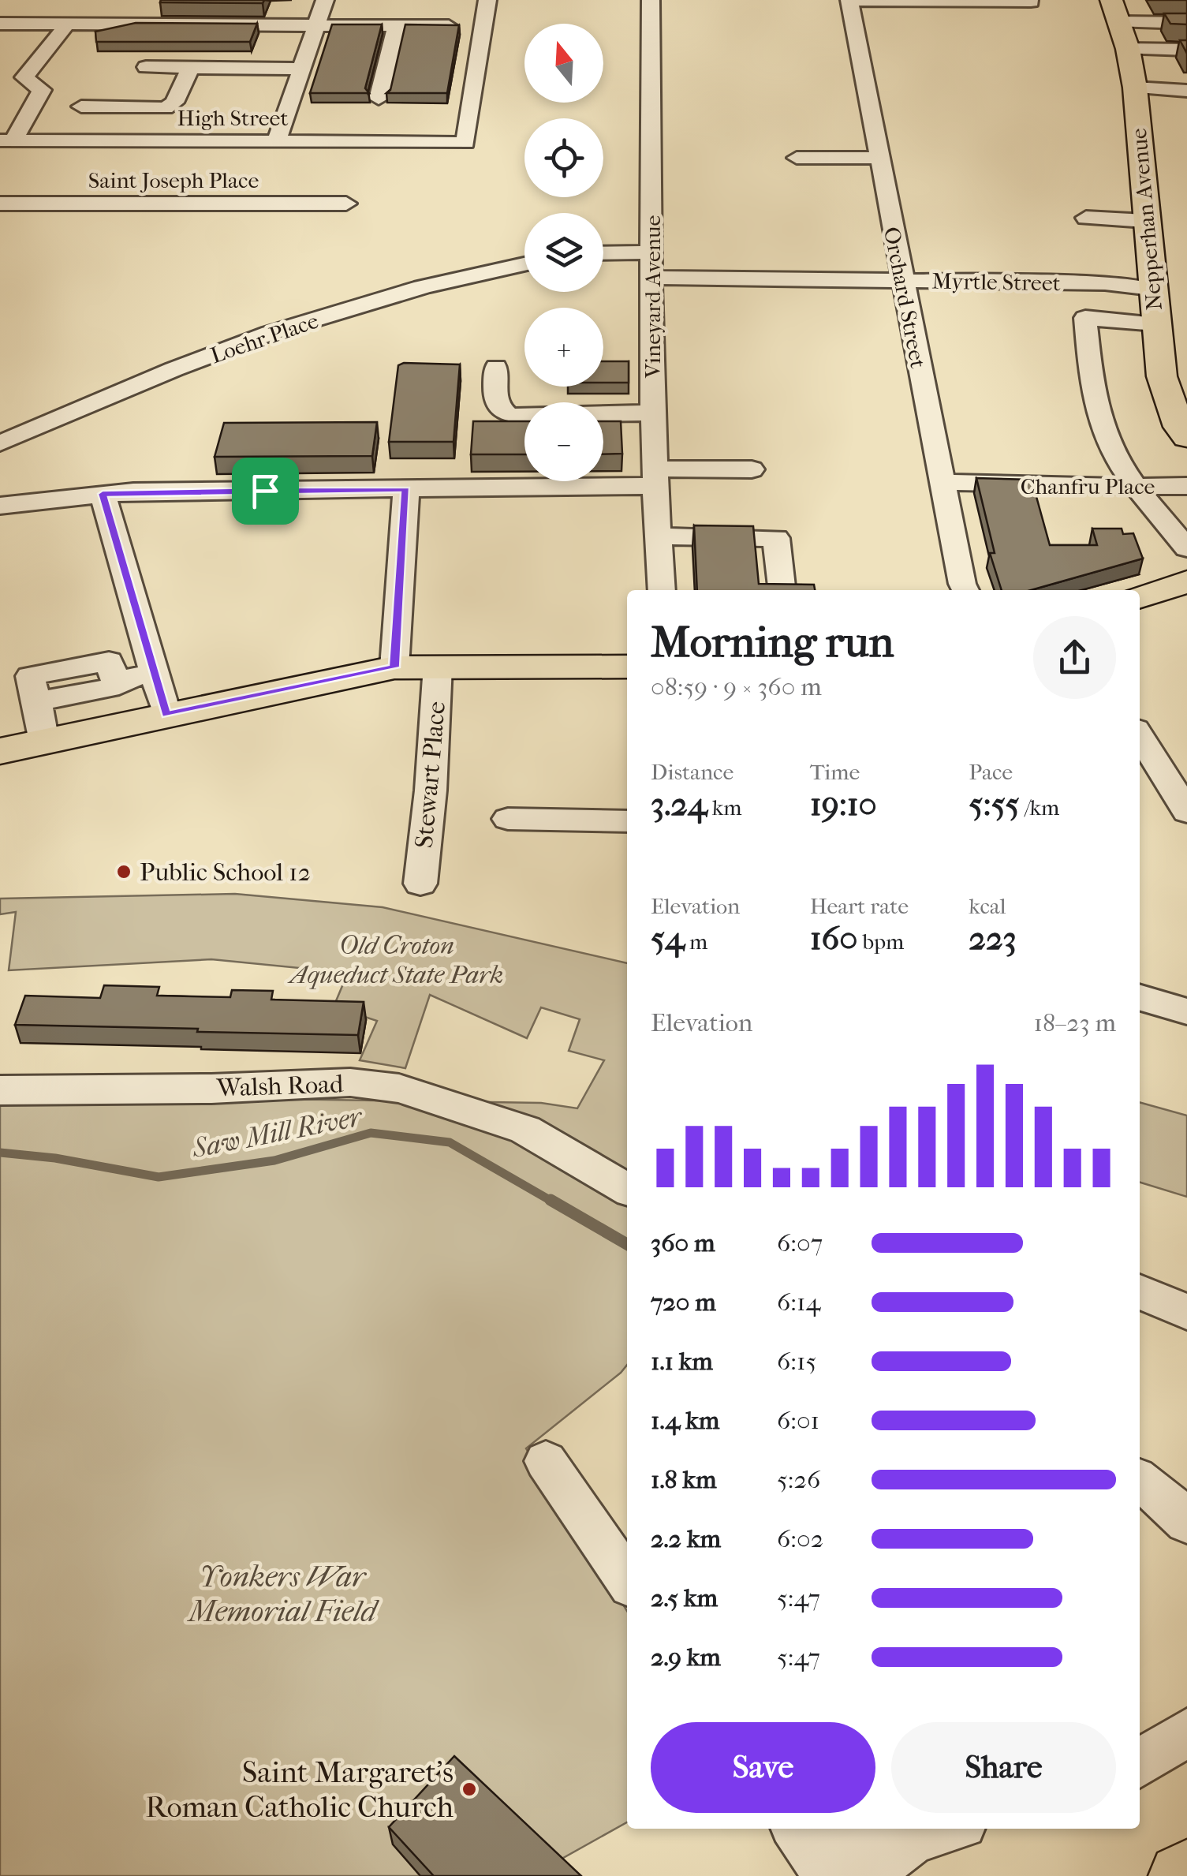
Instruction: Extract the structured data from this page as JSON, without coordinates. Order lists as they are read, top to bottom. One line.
{"streets":{"main road":["Nepperhan Avenue"],"street":["High Street","Saint Joseph Place","Myrtle Street","Vineyard Avenue","Orchard Street","Loehr Place","Chanfru Place","Stewart Place","Walsh Road"]},"crossings":[["Nepperhan Avenue","Myrtle Street"],["Myrtle Street","Vineyard Avenue"],["Myrtle Street","Orchard Street"],["Orchard Street","Chanfru Place"]],"water":["Saw Mill River"],"parks":["Old Croton Aqueduct State Park","Yonkers War Memorial Field"],"places":["Public School 12","Saint Margaret's Roman Catholic Church"],"north":"top","page":{"map_buttons":["+","−"],"heading":["Morning run","08:59 · 9 × 360 m"],"stats":[["Distance","3.24 km"],["Time","19:10"],["Pace","5:55 /km"],["Elevation","54 m"],["Heart rate","160 bpm"],["kcal","223"]],"chart":["Elevation","18–23 m"],"list":[{"name":"360 m","note":"6:07"},{"name":"720 m","note":"6:14"},{"name":"1.1 km","note":"6:15"},{"name":"1.4 km","note":"6:01"},{"name":"1.8 km","note":"5:26"},{"name":"2.2 km","note":"6:02"},{"name":"2.5 km","note":"5:47"},{"name":"2.9 km","note":"5:47"}],"buttons":["Save","Share"]}}
